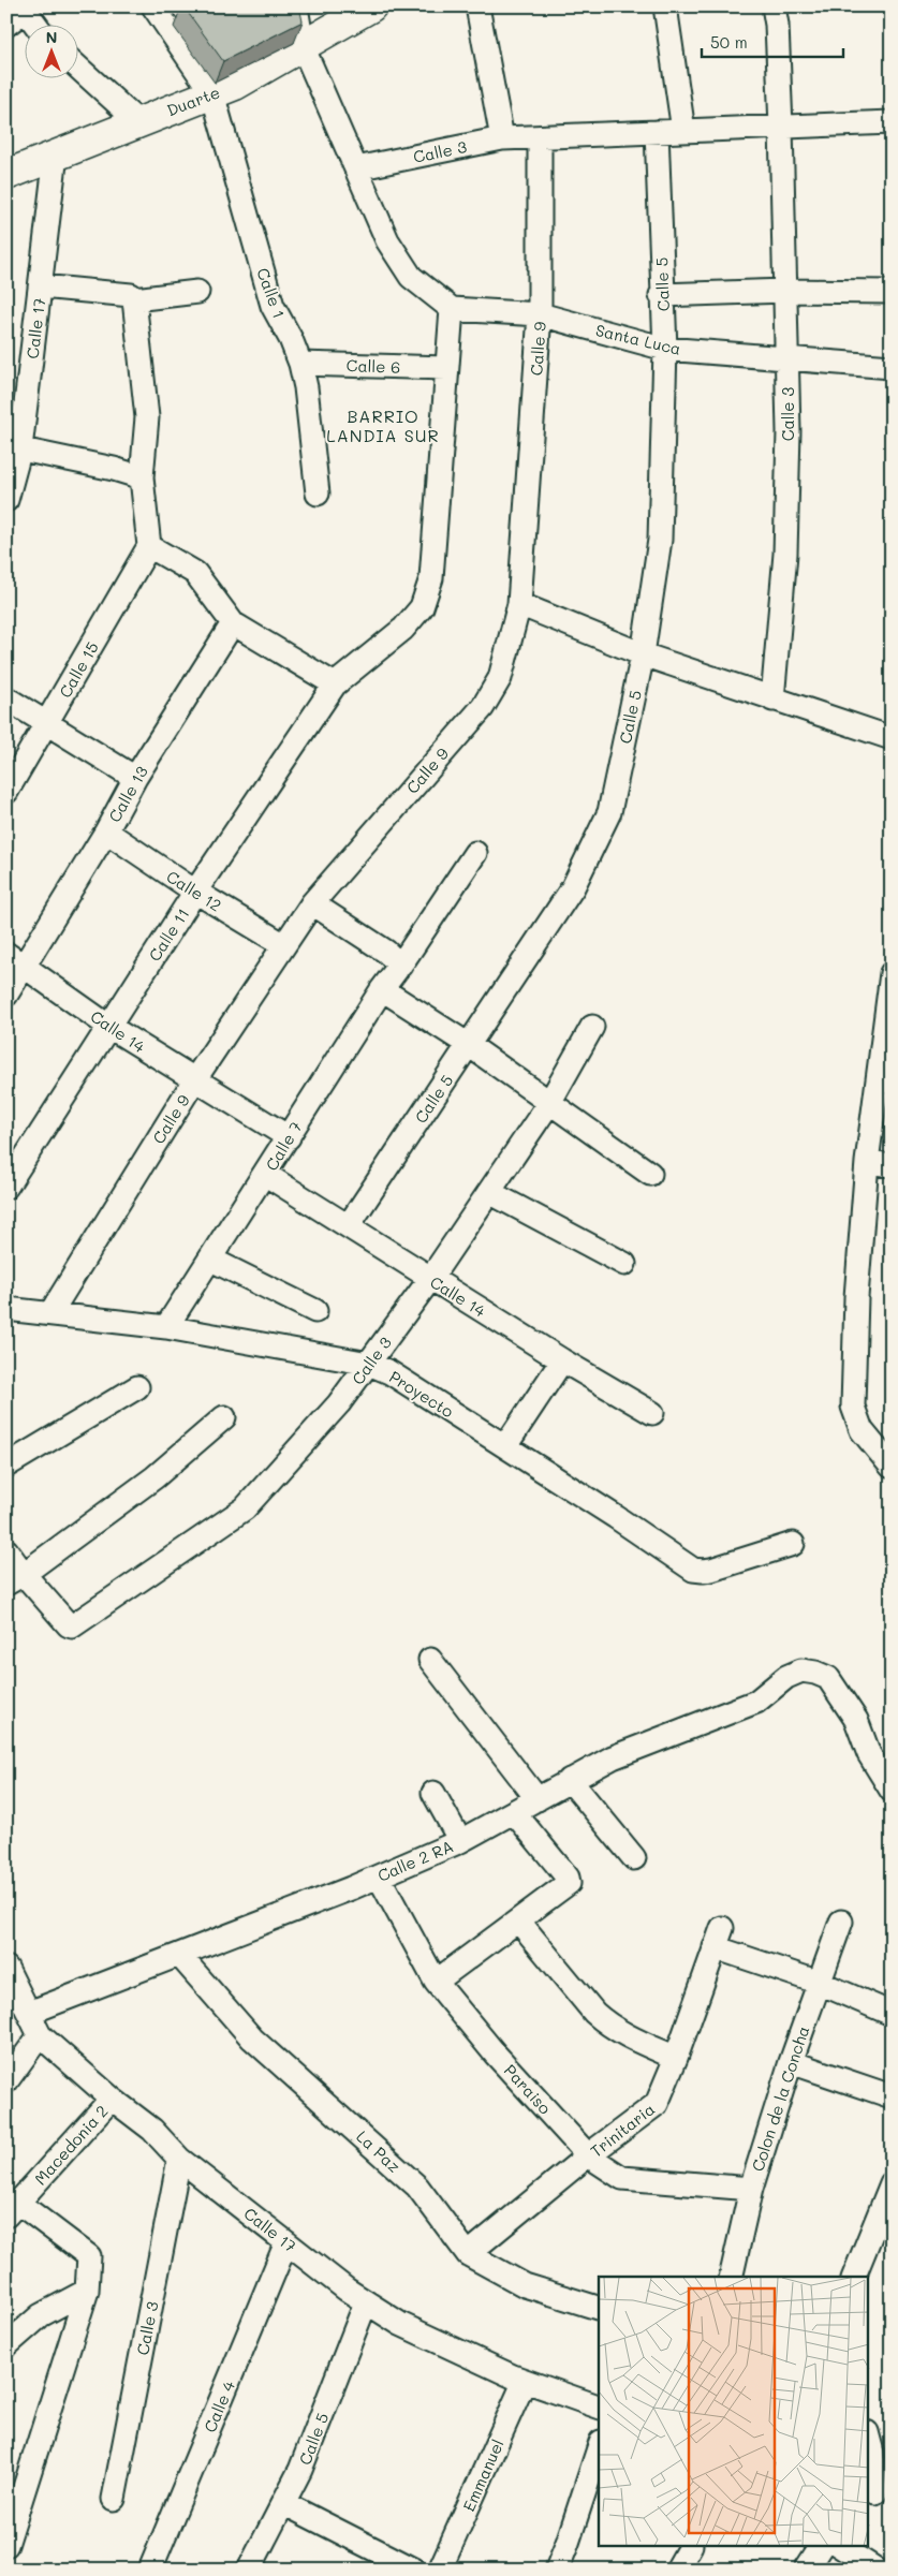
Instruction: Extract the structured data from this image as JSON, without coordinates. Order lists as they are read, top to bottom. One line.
{"streets":{"street":["Duarte","Calle 3","Calle 5","Calle 1","Calle 17","Santa Luca","Calle 9","Calle 6","Calle 15","Calle 13","Calle 12","Calle 11","Calle 14","Calle 7","Proyecto","Calle 2 RA","Paraiso","Colon de la Concha","Trinitaria","Macedonia 2","La Paz","Calle 4","Emmanuel"]},"crossings":[["Duarte","Calle 1"],["Duarte","Calle 17"],["Calle 3","Calle 5"],["Calle 3","Calle 17"],["Calle 3","Santa Luca"],["Calle 3","Calle 9"],["Calle 3","Calle 14"],["Calle 3","Proyecto"],["Calle 5","Calle 17"],["Calle 5","Santa Luca"],["Calle 5","Calle 14"],["Calle 1","Calle 6"],["Calle 17","Calle 2 RA"],["Calle 17","Macedonia 2"],["Calle 17","Calle 4"],["Calle 17","Emmanuel"],["Santa Luca","Calle 9"],["Santa Luca","Calle 11"],["Calle 9","Calle 12"],["Calle 9","Calle 14"],["Calle 9","Proyecto"],["Calle 6","Calle 11"],["Calle 13","Calle 12"],["Calle 13","Calle 14"],["Calle 12","Calle 11"],["Calle 11","Calle 14"],["Calle 14","Calle 7"],["Calle 7","Proyecto"],["Calle 2 RA","Paraiso"],["Calle 2 RA","La Paz"],["Paraiso","Colon de la Concha"],["Paraiso","Trinitaria"],["Colon de la Concha","Trinitaria"],["Trinitaria","La Paz"]],"districts":["BARRIO LANDIA SUR"],"scale_bar":"50 m","north":"top"}
